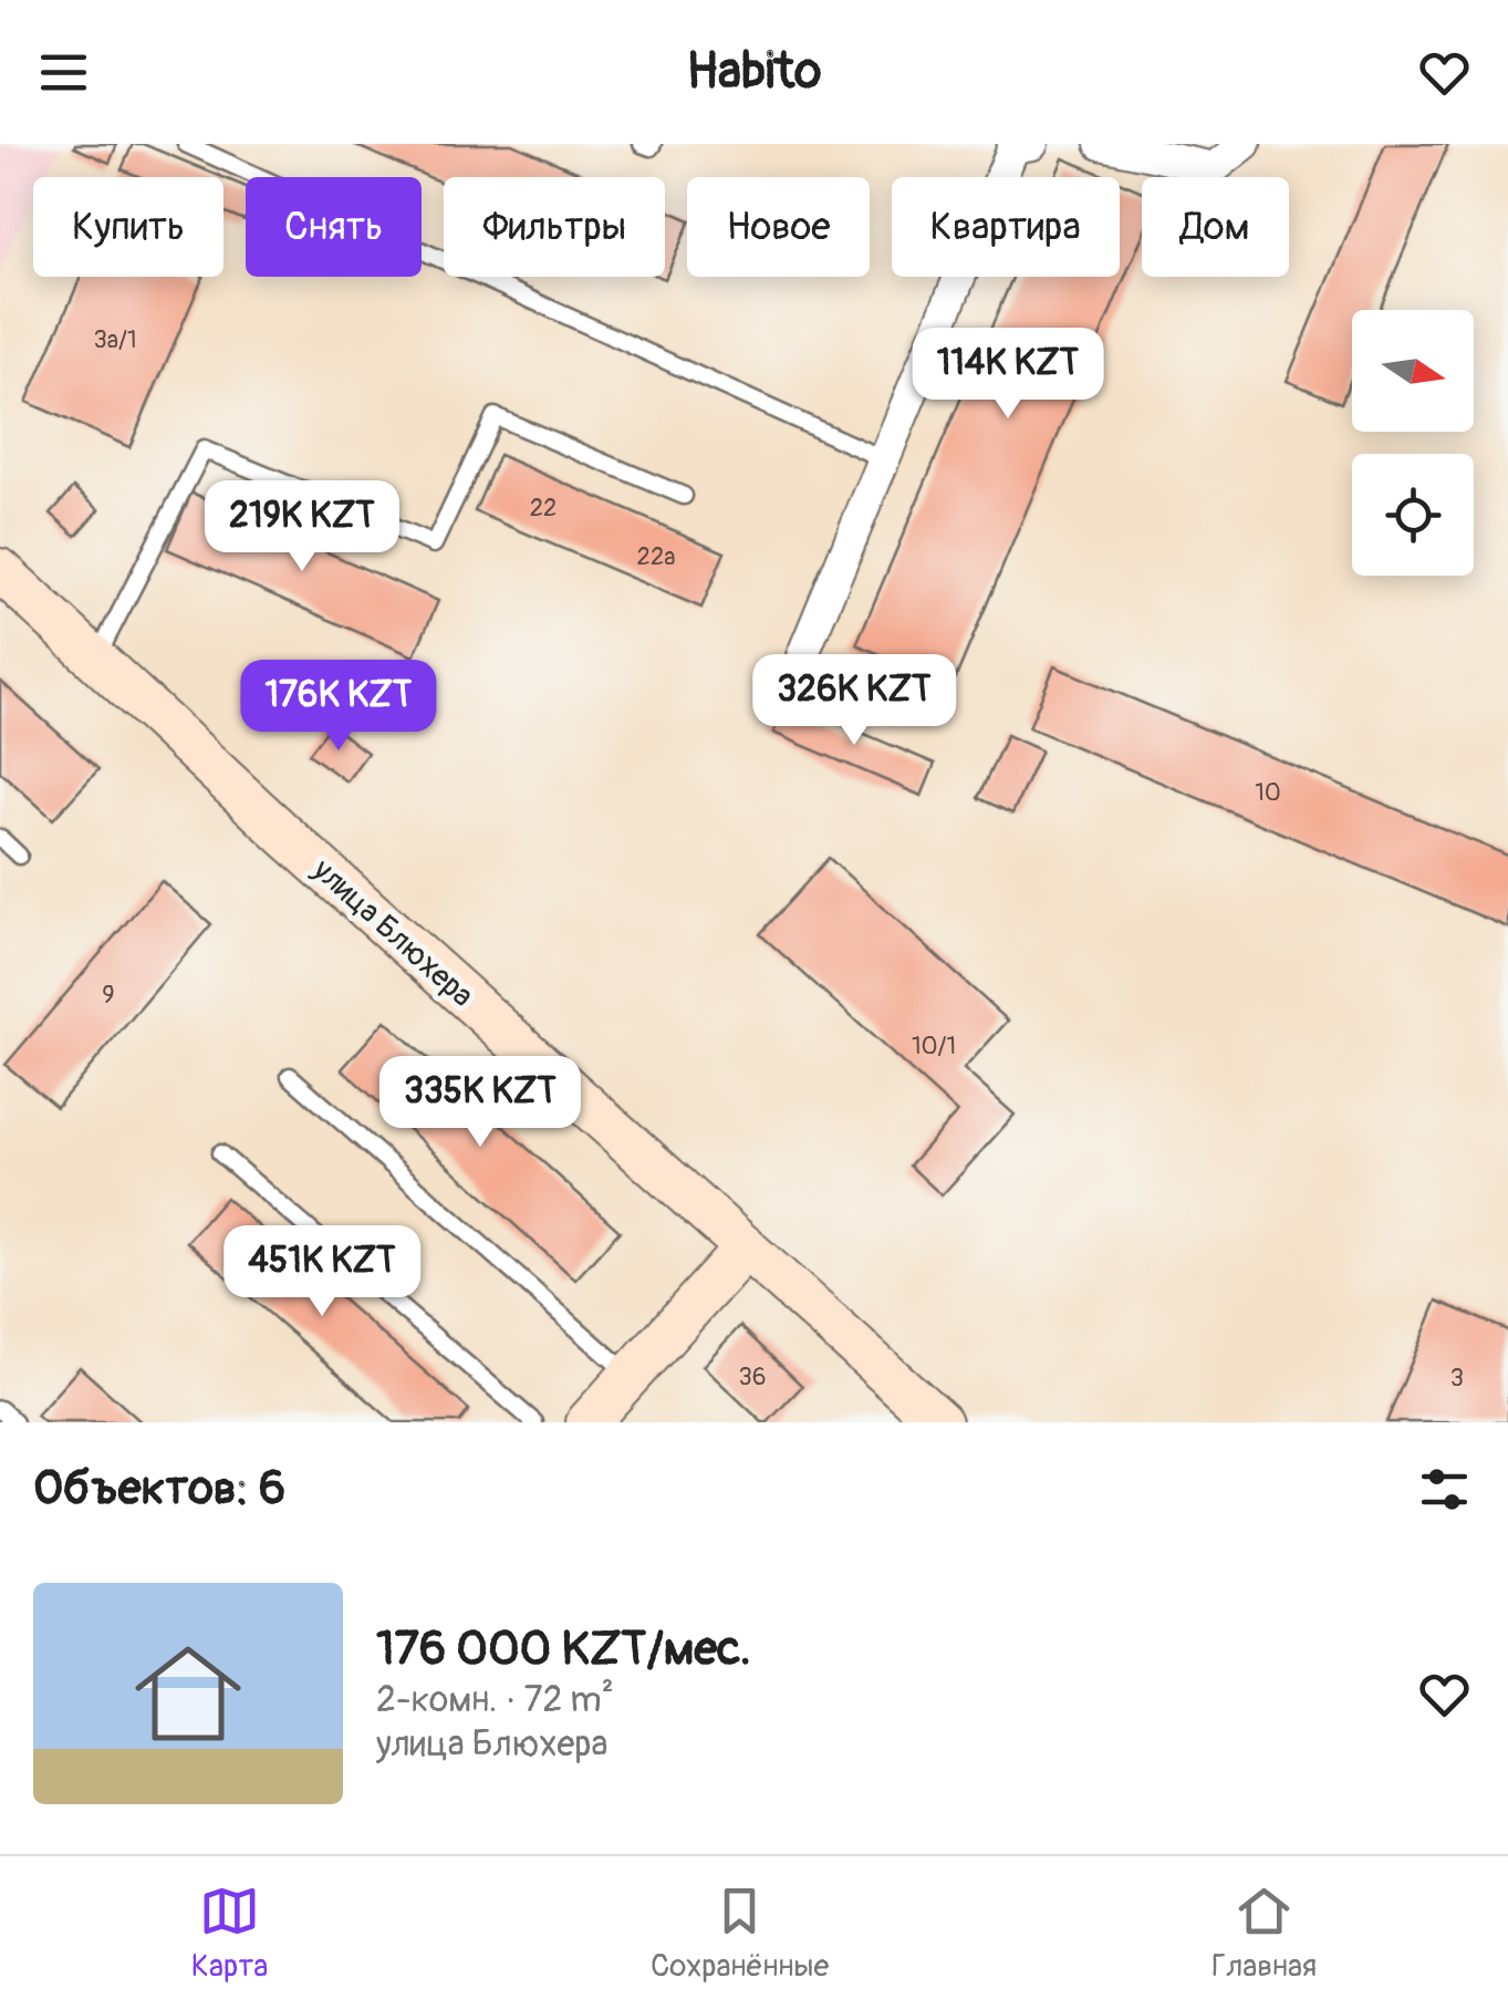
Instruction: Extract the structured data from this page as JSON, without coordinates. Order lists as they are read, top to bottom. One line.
{"streets":{"street":["улица Блюхера"]},"house_numbers":["3а/1","22","22а","10","9","10/1","36","3"],"north":"right","page":{"header":"Habito","chip":["Купить","Снять","Фильтры","Новое","Квартира","Дом"],"price":["114K KZT","219K KZT","326K KZT","176K KZT","335K KZT","451K KZT"],"heading":"Объектов: 6","list":[{"name":"176 000 KZT/мес.","note":"2-комн. · 72 m² · улица Блюхера"}],"tabs":["Карта","Сохранённые","Главная"]}}
